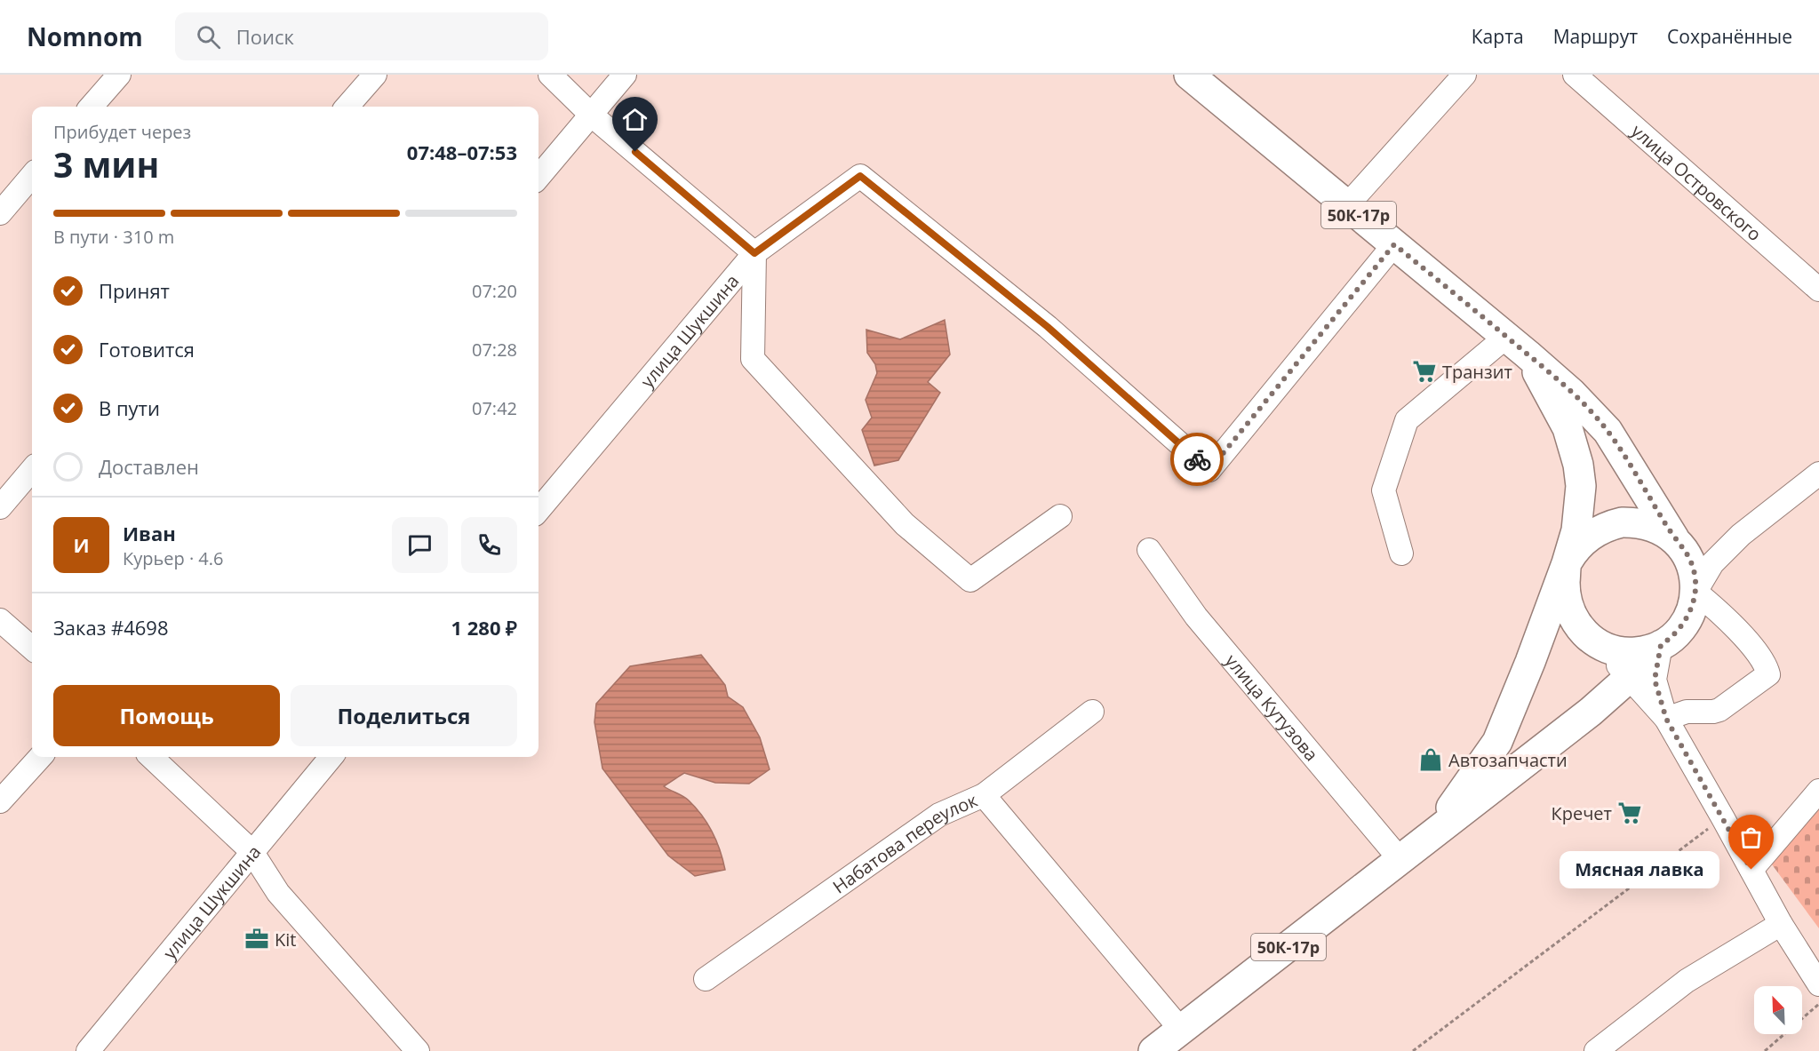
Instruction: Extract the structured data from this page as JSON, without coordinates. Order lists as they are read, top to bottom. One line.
{"streets":{"main road":["50К-17р"],"street":["улица Островского","улица Шукшина","улица Кутузова","Набатова переулок"]},"crossings":[["50К-17р","улица Шукшина"],["50К-17р","улица Кутузова"],["50К-17р","Набатова переулок"]],"places":{"supermarket":["Транзит","Кречет"],"shop":["Автозапчасти"],"other":["Мясная лавка"],"office":["Kit"]},"north":"top left","page":{"header":"Nomnom","search":"Поиск","nav":["Карта","Маршрут","Сохранённые"],"heading":["3 мин","Прибудет через","07:48–07:53"],"panel":["Иван","Курьер · 4.6","Заказ #4698","1 280 ₽"],"bar":"В пути · 310 m","list":[["Принят","07:20"],["Готовится","07:28"],["В пути","07:42"],"Доставлен"],"round":"И","buttons":["Помощь","Поделиться"],"bubble":"Мясная лавка"}}
